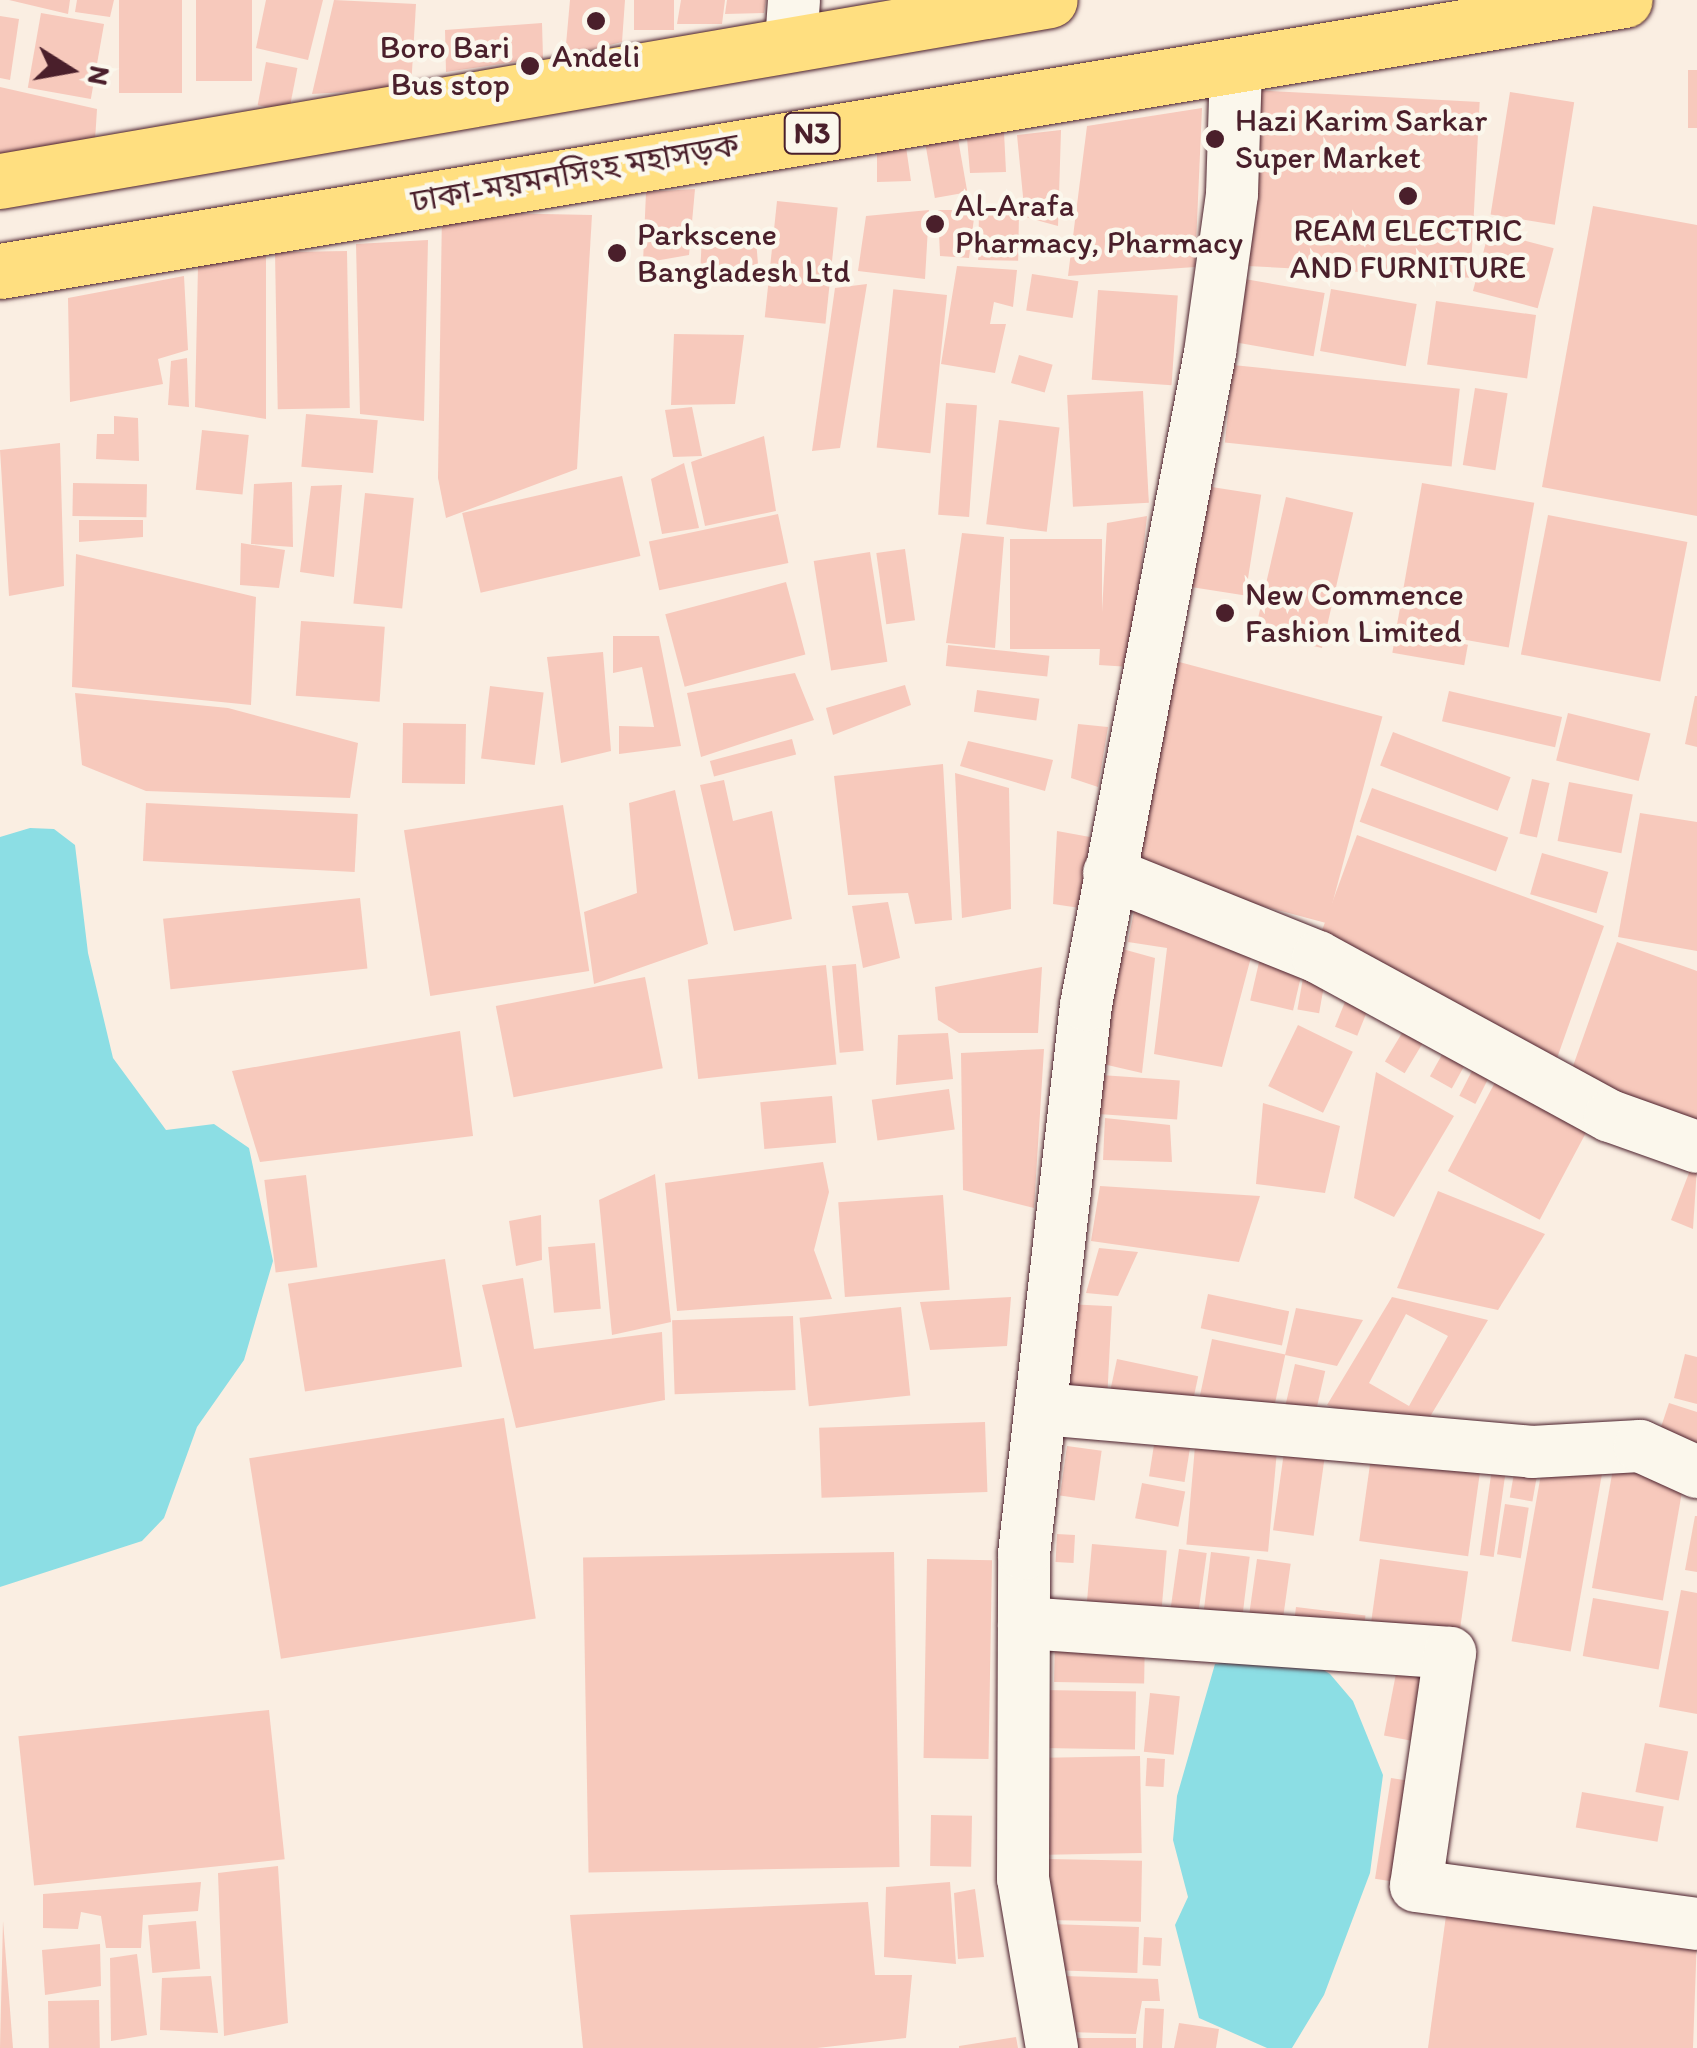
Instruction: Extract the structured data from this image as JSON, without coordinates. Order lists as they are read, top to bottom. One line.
{"streets":{"highway":["N3","ঢাকা-ময়মনসিংহ মহাসড়ক"]},"places":["Andeli","Boro Bari Bus stop","Hazi Karim Sarkar Super Market","REAM ELECTRIC AND FURNITURE","Al-Arafa Pharmacy, Pharmacy","Parkscene Bangladesh Ltd","New Commence Fashion Limited"],"north":"right"}
